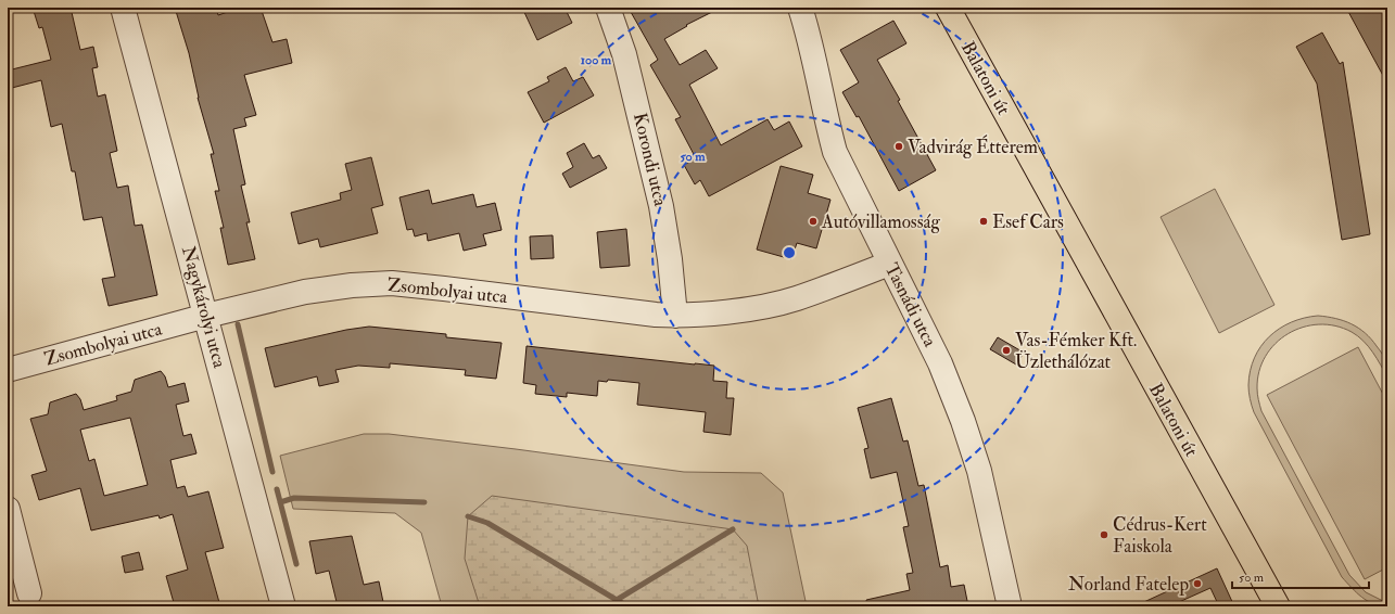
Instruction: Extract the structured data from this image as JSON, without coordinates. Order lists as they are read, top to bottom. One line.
{"streets":{"main road":["Balatoni út"],"street":["Korondi utca","Zsombolyai utca","Tasnádi utca","Nagykárolyi utca"]},"crossings":[["Korondi utca","Zsombolyai utca"],["Zsombolyai utca","Tasnádi utca"],["Zsombolyai utca","Nagykárolyi utca"]],"places":["Vadvirág Étterem","Autóvillamosság","Esef Cars","Vas-Fémker Kft. Üzlethálózat","Cédrus-Kert Faiskola","Norland Fatelep"],"scale_bar":"50 m","rings":["100 m","50 m"]}
